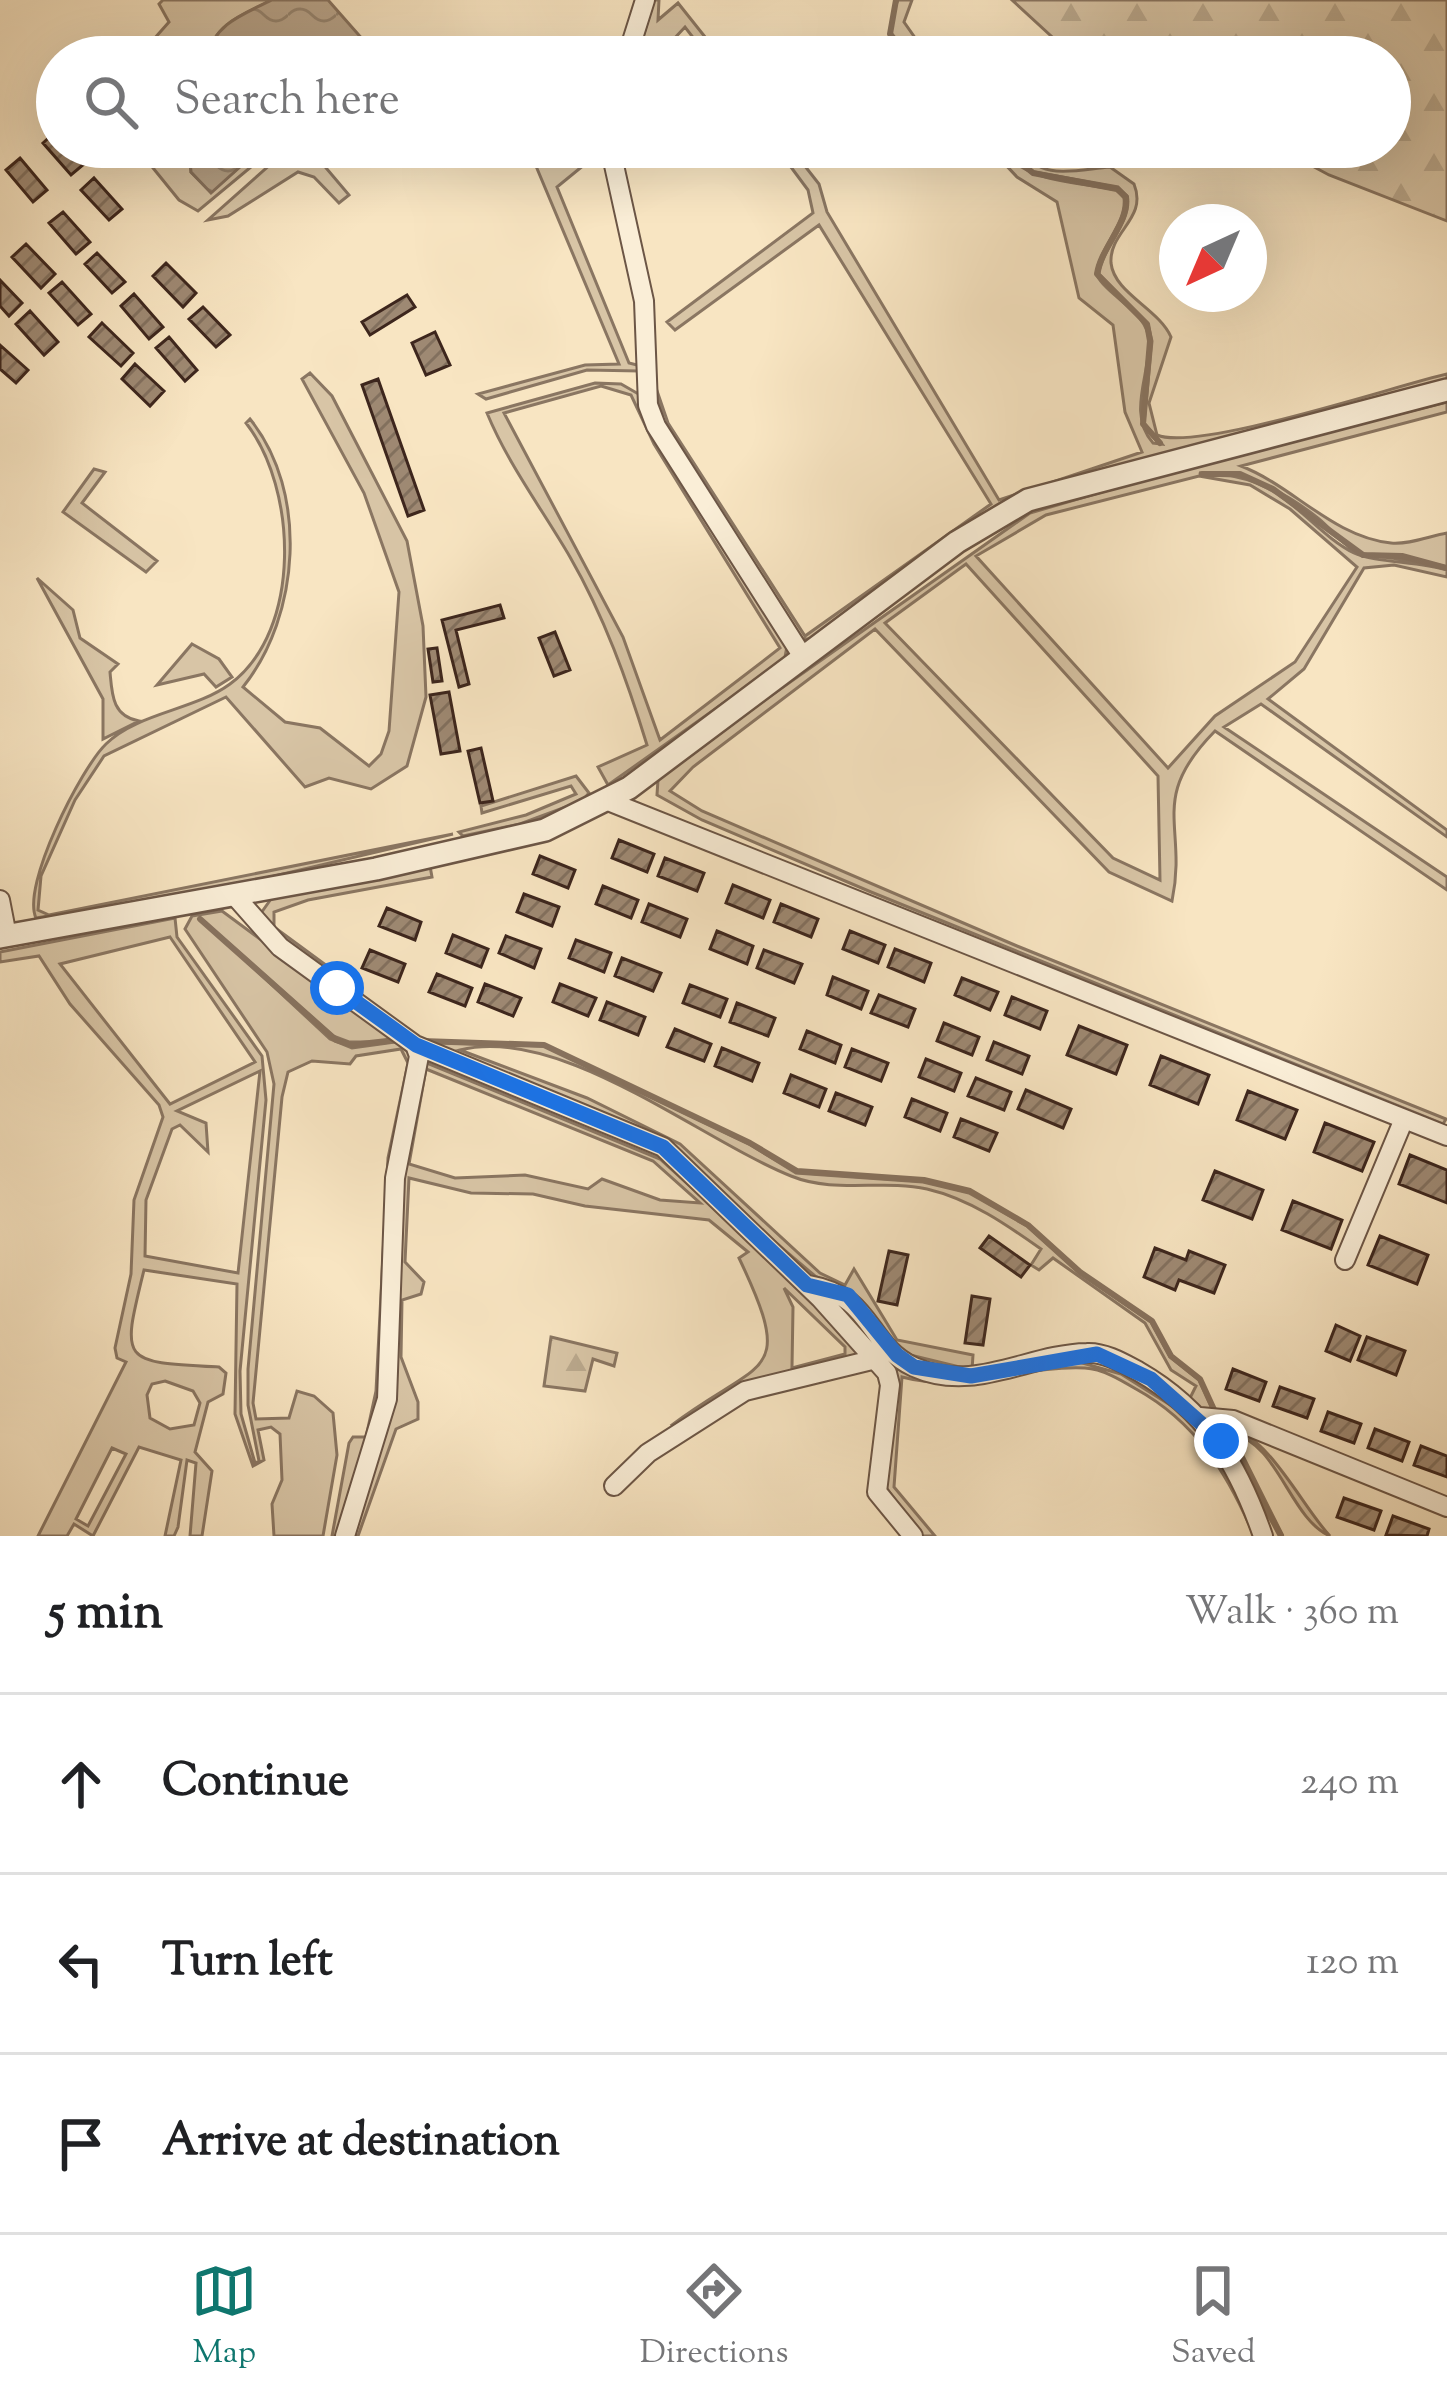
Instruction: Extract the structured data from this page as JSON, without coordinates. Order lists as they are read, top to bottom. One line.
{"north":"bottom left","page":{"search":"Search here","heading":["5 min","Walk · 360 m"],"list":[["Continue","240 m"],["Turn left","120 m"],"Arrive at destination"],"nav":["Map","Directions","Saved"]}}
